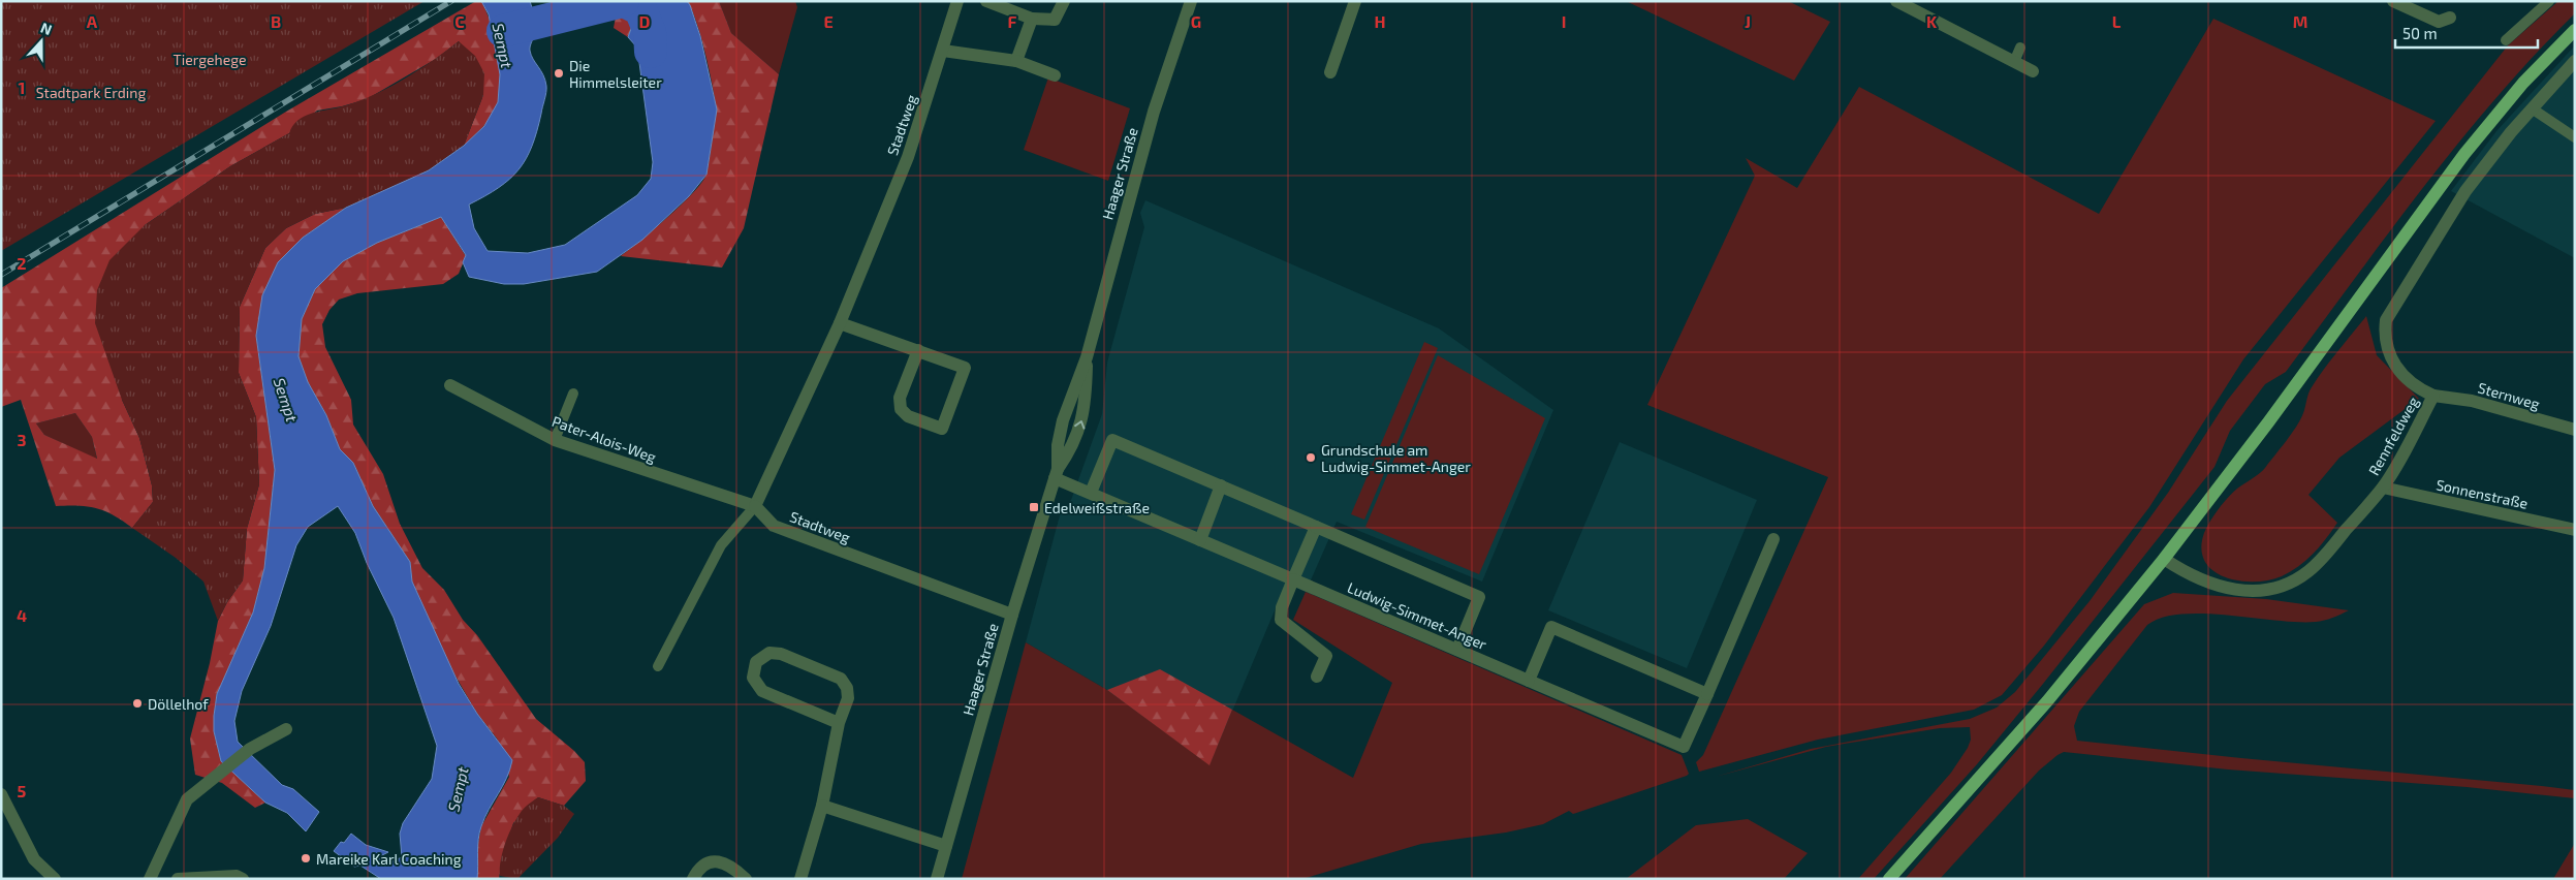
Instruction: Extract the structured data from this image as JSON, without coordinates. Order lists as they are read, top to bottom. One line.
{"streets":{"street":["Stadtweg","Haager Straße","Sternweg","Rennfeldweg","Pater-Alois-Weg","Sonnenstraße","Ludwig-Simmet-Anger"]},"crossings":[["Stadtweg","Haager Straße"],["Stadtweg","Pater-Alois-Weg"],["Haager Straße","Ludwig-Simmet-Anger"],["Sternweg","Rennfeldweg"],["Rennfeldweg","Sonnenstraße"]],"water":["Sempt"],"parks":["Tiergehege","Stadtpark Erding"],"places":{"other":["Die Himmelsleiter","Grundschule am Ludwig-Simmet-Anger","Döllelhof","Mareike Karl Coaching"],"transit":["Edelweißstraße"]},"scale_bar":"50 m","north":"top","grid":{"columns":["A","B","C","D","E","F","G","H","I","J","K","L","M"],"rows":["1","2","3","4","5"]}}
